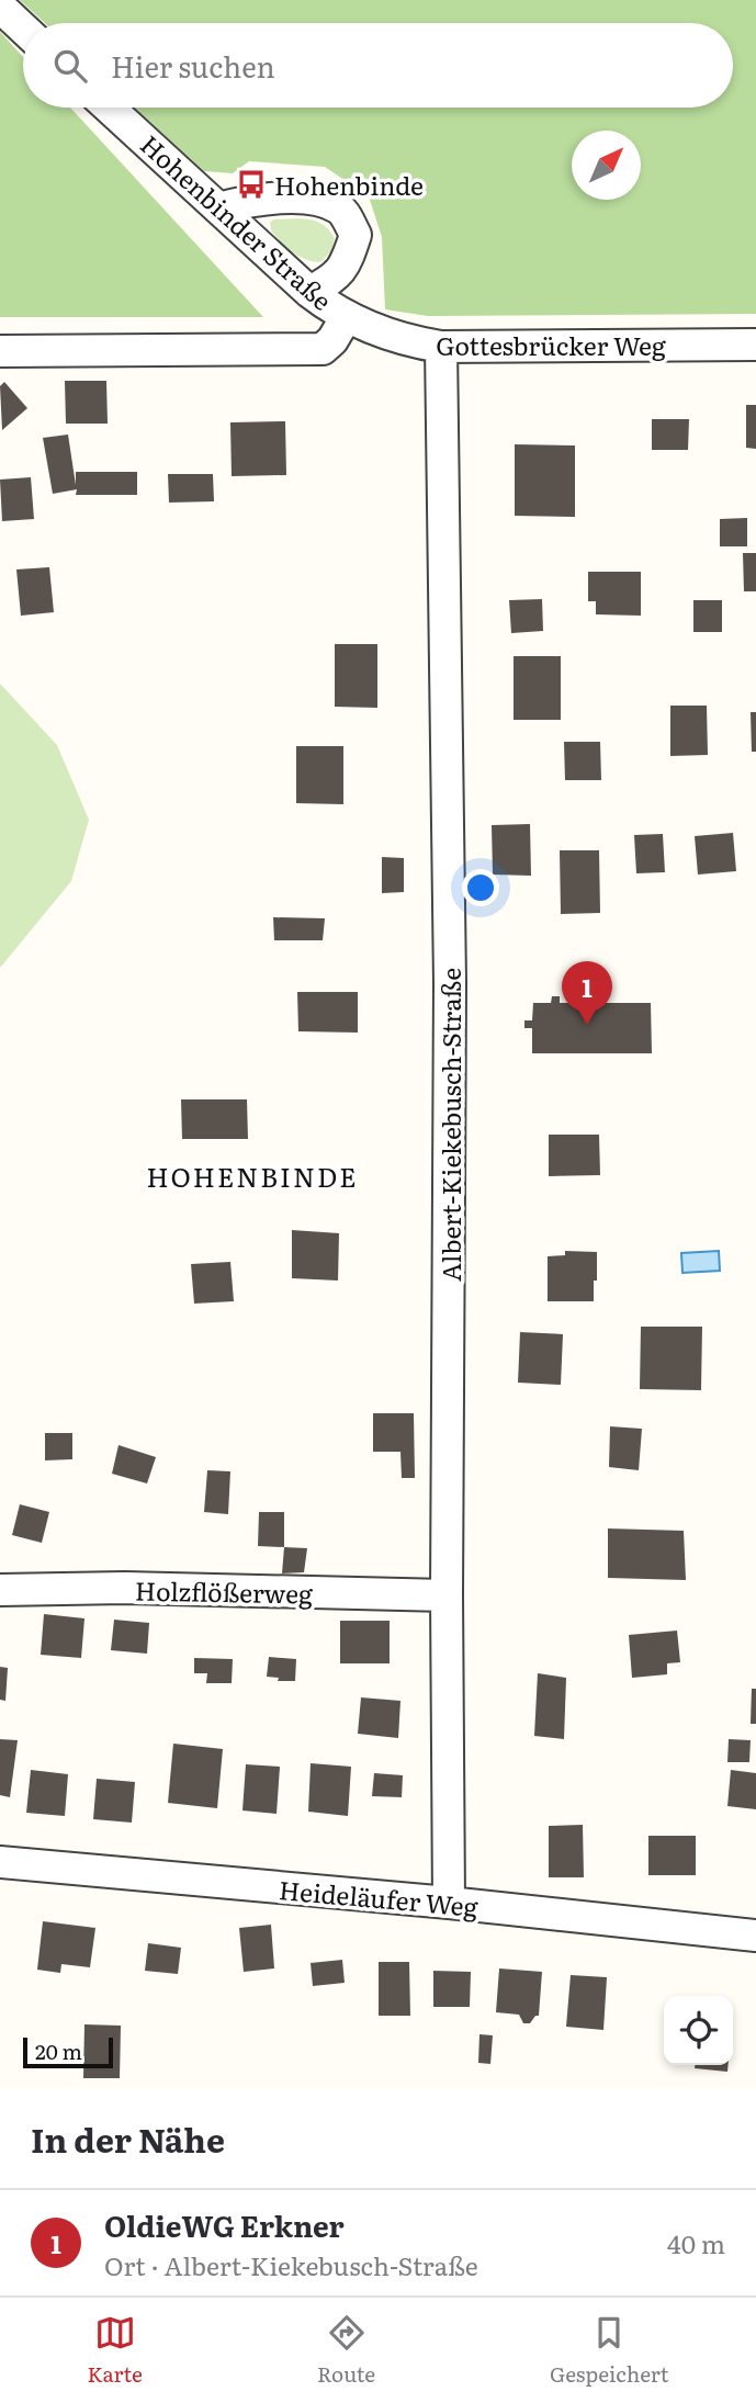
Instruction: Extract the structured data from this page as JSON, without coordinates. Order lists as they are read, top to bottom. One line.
{"streets":{"street":["Hohenbinder Straße","Gottesbrücker Weg","Albert-Kiekebusch-Straße","Holzflößerweg","Heideläufer Weg"]},"crossings":[["Hohenbinder Straße","Gottesbrücker Weg"],["Gottesbrücker Weg","Albert-Kiekebusch-Straße"],["Albert-Kiekebusch-Straße","Holzflößerweg"],["Albert-Kiekebusch-Straße","Heideläufer Weg"]],"districts":["HOHENBINDE"],"places":{"bus stop":["Hohenbinde"]},"scale_bar":"20 m","north":"top right","page":{"search":"Hier suchen","pins":"1","scale":"20 m","heading":"In der Nähe","list":[{"mark":"1","name":"OldieWG Erkner","note":"Ort · Albert-Kiekebusch-Straße","value":"40 m"}],"nav":["Karte","Route","Gespeichert"]}}
